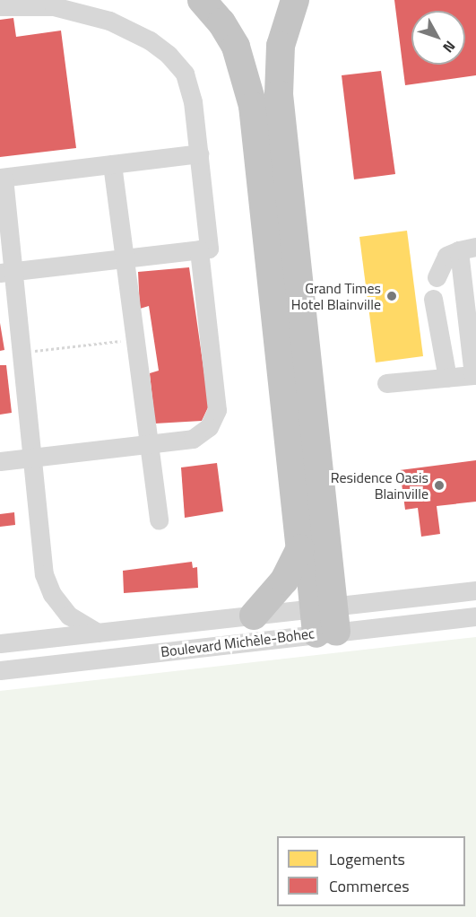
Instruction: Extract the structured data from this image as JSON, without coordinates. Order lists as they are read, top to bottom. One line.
{"streets":{"street":["Boulevard Michèle-Bohec"]},"places":["Grand Times Hotel Blainville","Residence Oasis Blainville"],"legend":["Logements","Commerces"],"north":"bottom right"}
